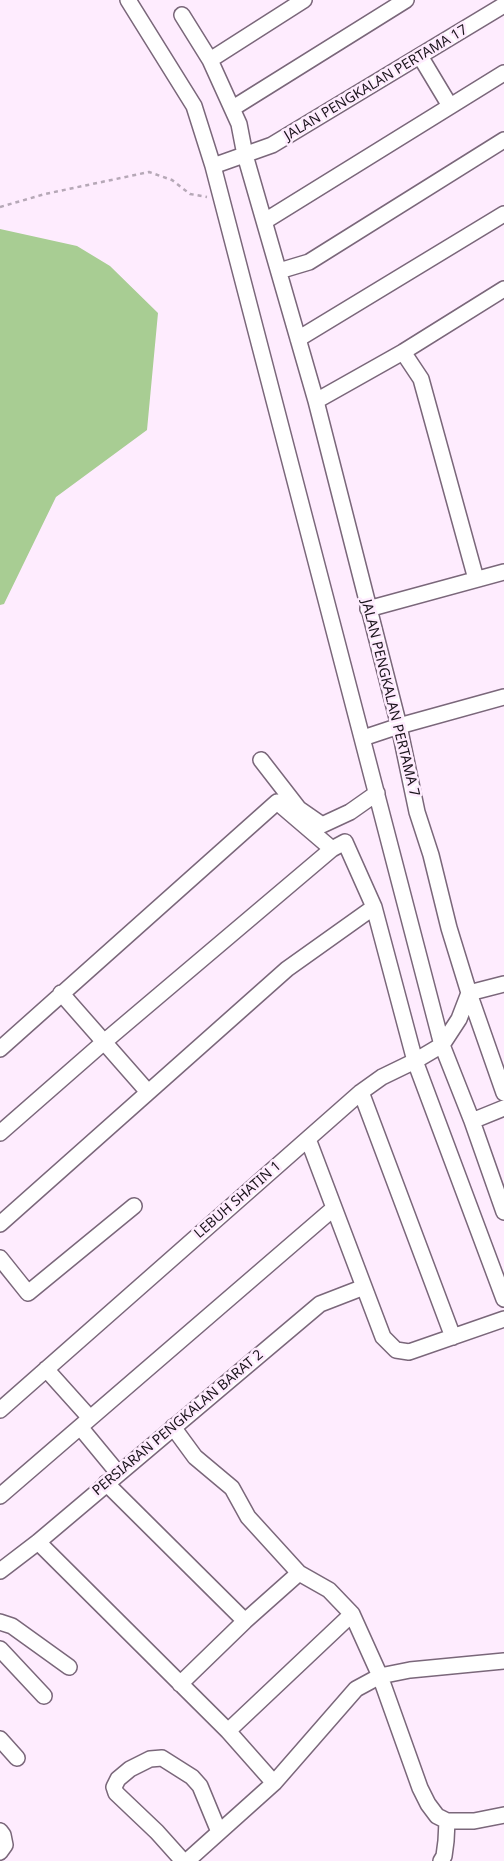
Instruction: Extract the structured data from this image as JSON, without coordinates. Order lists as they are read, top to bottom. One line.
{"streets":{"street":["JALAN PENGKALAN PERTAMA 17","JALAN PENGKALAN PERTAMA 7","LEBUH SHATIN 1","PERSIARAN PENGKALAN BARAT 2"]},"crossings":[["JALAN PENGKALAN PERTAMA 17","JALAN PENGKALAN PERTAMA 7"],["JALAN PENGKALAN PERTAMA 7","LEBUH SHATIN 1"]]}
